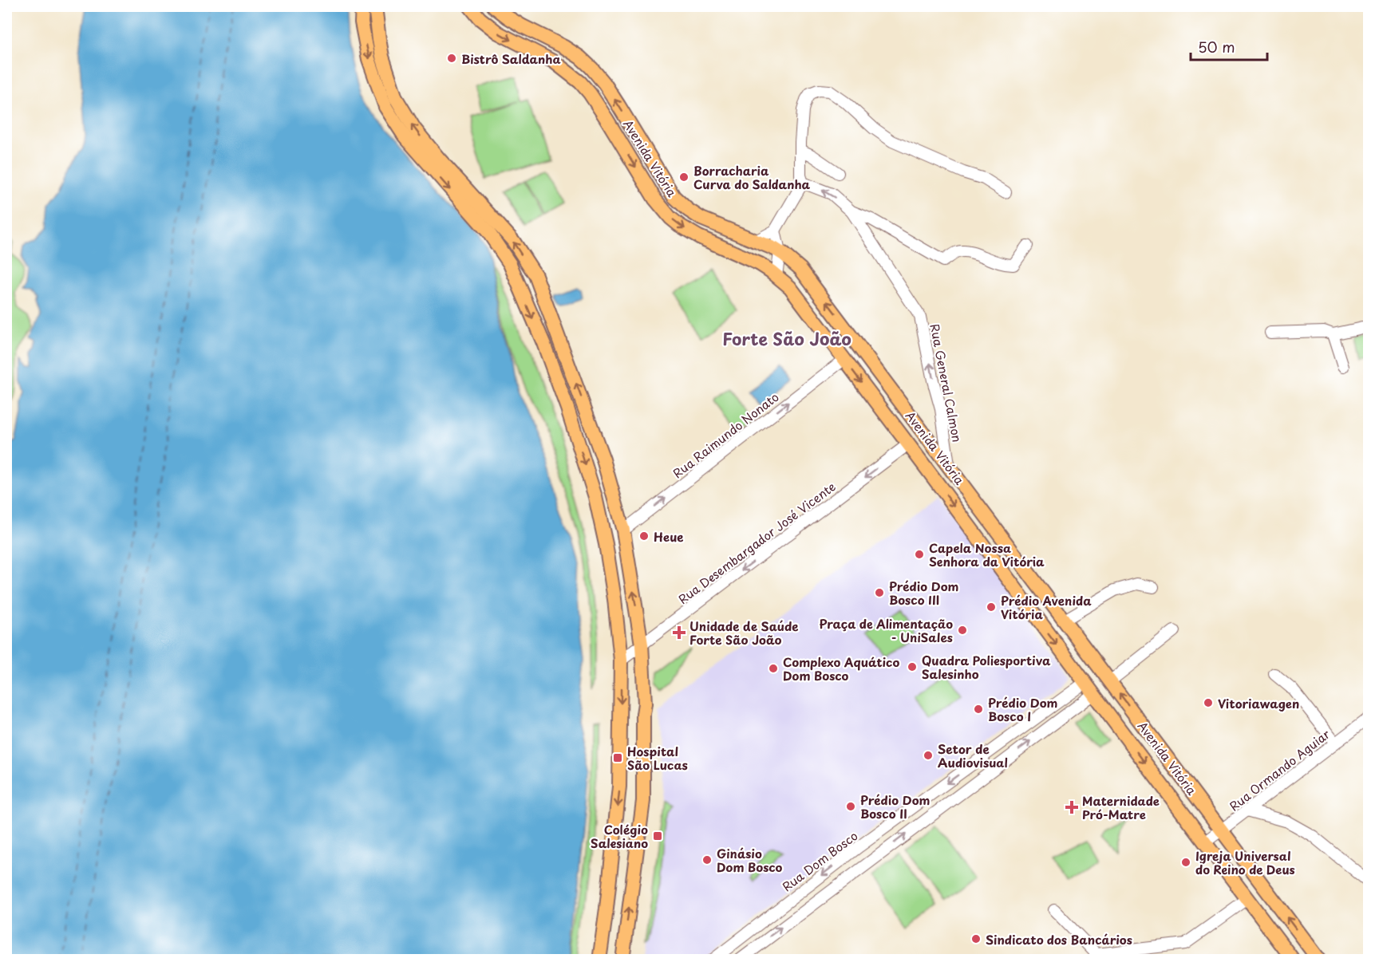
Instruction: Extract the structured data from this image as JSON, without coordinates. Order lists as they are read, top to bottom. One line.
{"streets":{"main road":["Avenida Vitória"],"street":["Rua General Calmon","Rua Raimundo Nonato","Rua Desembargador José Vicente","Rua Ormando Aguiar","Rua Dom Bosco"]},"crossings":[["Avenida Vitória","Rua General Calmon"],["Avenida Vitória","Rua Raimundo Nonato"],["Avenida Vitória","Rua Desembargador José Vicente"],["Avenida Vitória","Rua Ormando Aguiar"],["Avenida Vitória","Rua Dom Bosco"]],"one_way":["Rua General Calmon","Rua Raimundo Nonato","Rua Desembargador José Vicente"],"districts":["Forte São João"],"places":{"other":["Bistrô Saldanha","Borracharia Curva do Saldanha","Heue","Capela Nossa Senhora da Vitória","Prédio Dom Bosco III","Prédio Avenida Vitória","Praça de Alimentação - UniSales","Quadra Poliesportiva Salesinho","Complexo Aquático Dom Bosco","Vitoriawagen","Prédio Dom Bosco I","Setor de Audiovisual","Prédio Dom Bosco II","Ginásio Dom Bosco","Igreja Universal do Reino de Deus","Sindicato dos Bancários"],"health":["Unidade de Saúde Forte São João","Maternidade Pró-Matre"],"transit":["Hospital São Lucas","Colégio Salesiano"]},"scale_bar":"50 m"}
